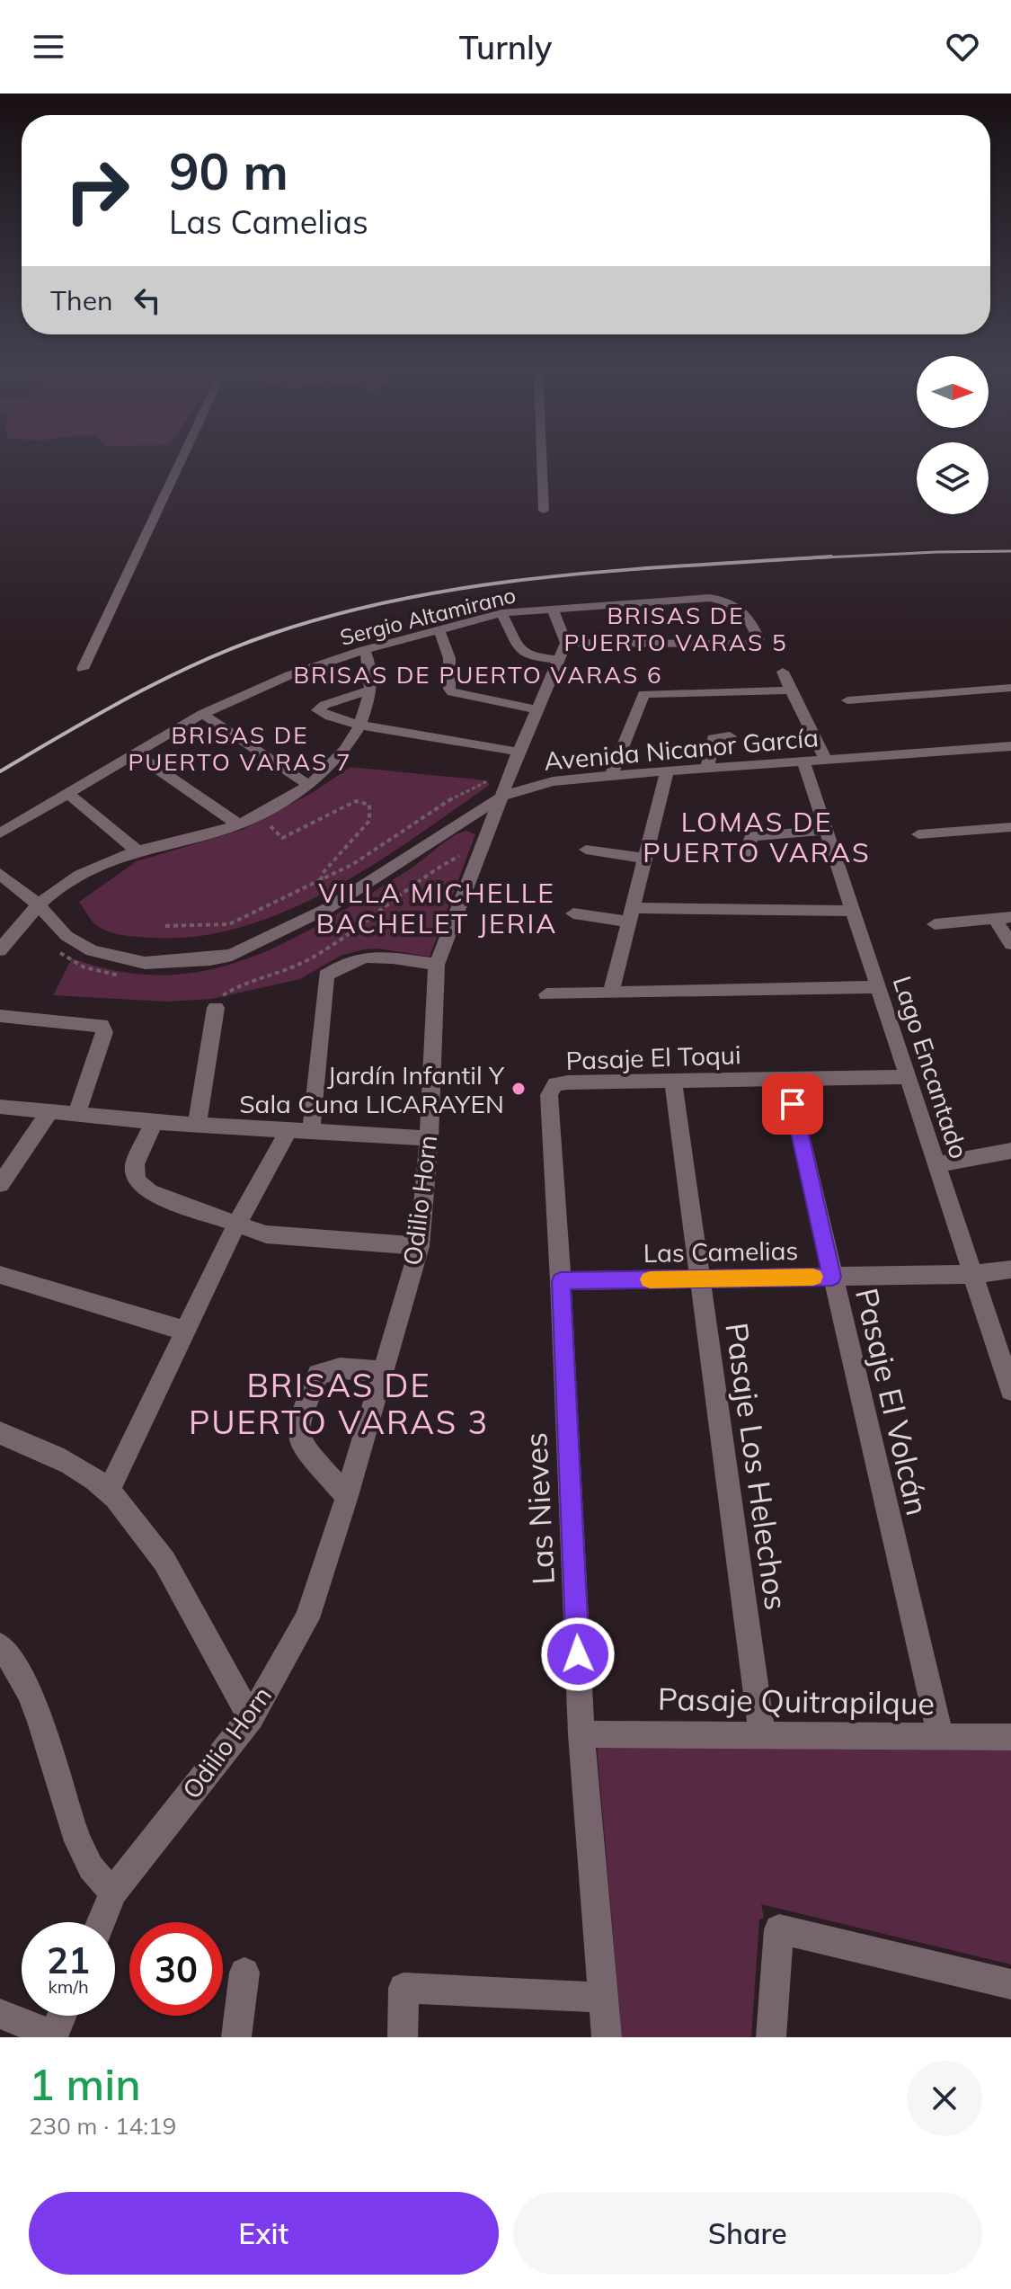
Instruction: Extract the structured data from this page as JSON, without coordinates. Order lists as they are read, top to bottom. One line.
{"streets":{"street":["Sergio Altamirano","Avenida Nicanor García","Pasaje El Toqui","Lago Encantado","Odilio Horn","Las Camelias","Pasaje El Volcán","Pasaje Los Helechos","Las Nieves","Pasaje Quitrapilque"]},"crossings":[["Sergio Altamirano","Odilio Horn"],["Avenida Nicanor García","Lago Encantado"],["Avenida Nicanor García","Odilio Horn"],["Pasaje El Toqui","Lago Encantado"],["Pasaje El Toqui","Las Camelias"],["Pasaje El Toqui","Pasaje El Volcán"],["Pasaje El Toqui","Pasaje Los Helechos"],["Pasaje El Toqui","Las Nieves"],["Lago Encantado","Las Camelias"],["Las Camelias","Pasaje El Volcán"],["Las Camelias","Pasaje Los Helechos"],["Las Camelias","Las Nieves"],["Pasaje El Volcán","Pasaje Quitrapilque"],["Pasaje Los Helechos","Pasaje Quitrapilque"],["Las Nieves","Pasaje Quitrapilque"]],"districts":["BRISAS DE PUERTO VARAS 5","BRISAS DE PUERTO VARAS 6","BRISAS DE PUERTO VARAS 7","LOMAS DE PUERTO VARAS","VILLA MICHELLE BACHELET JERIA","BRISAS DE PUERTO VARAS 3"],"places":["Jardín Infantil Y Sala Cuna LICARAYEN"],"north":"right","page":{"header":"Turnly","turn":["90 m","Las Camelias"],"then":"Then","speed":"21 km/h","limit":"30","heading":["1 min","230 m · 14:19"],"buttons":["Exit","Share"]}}
